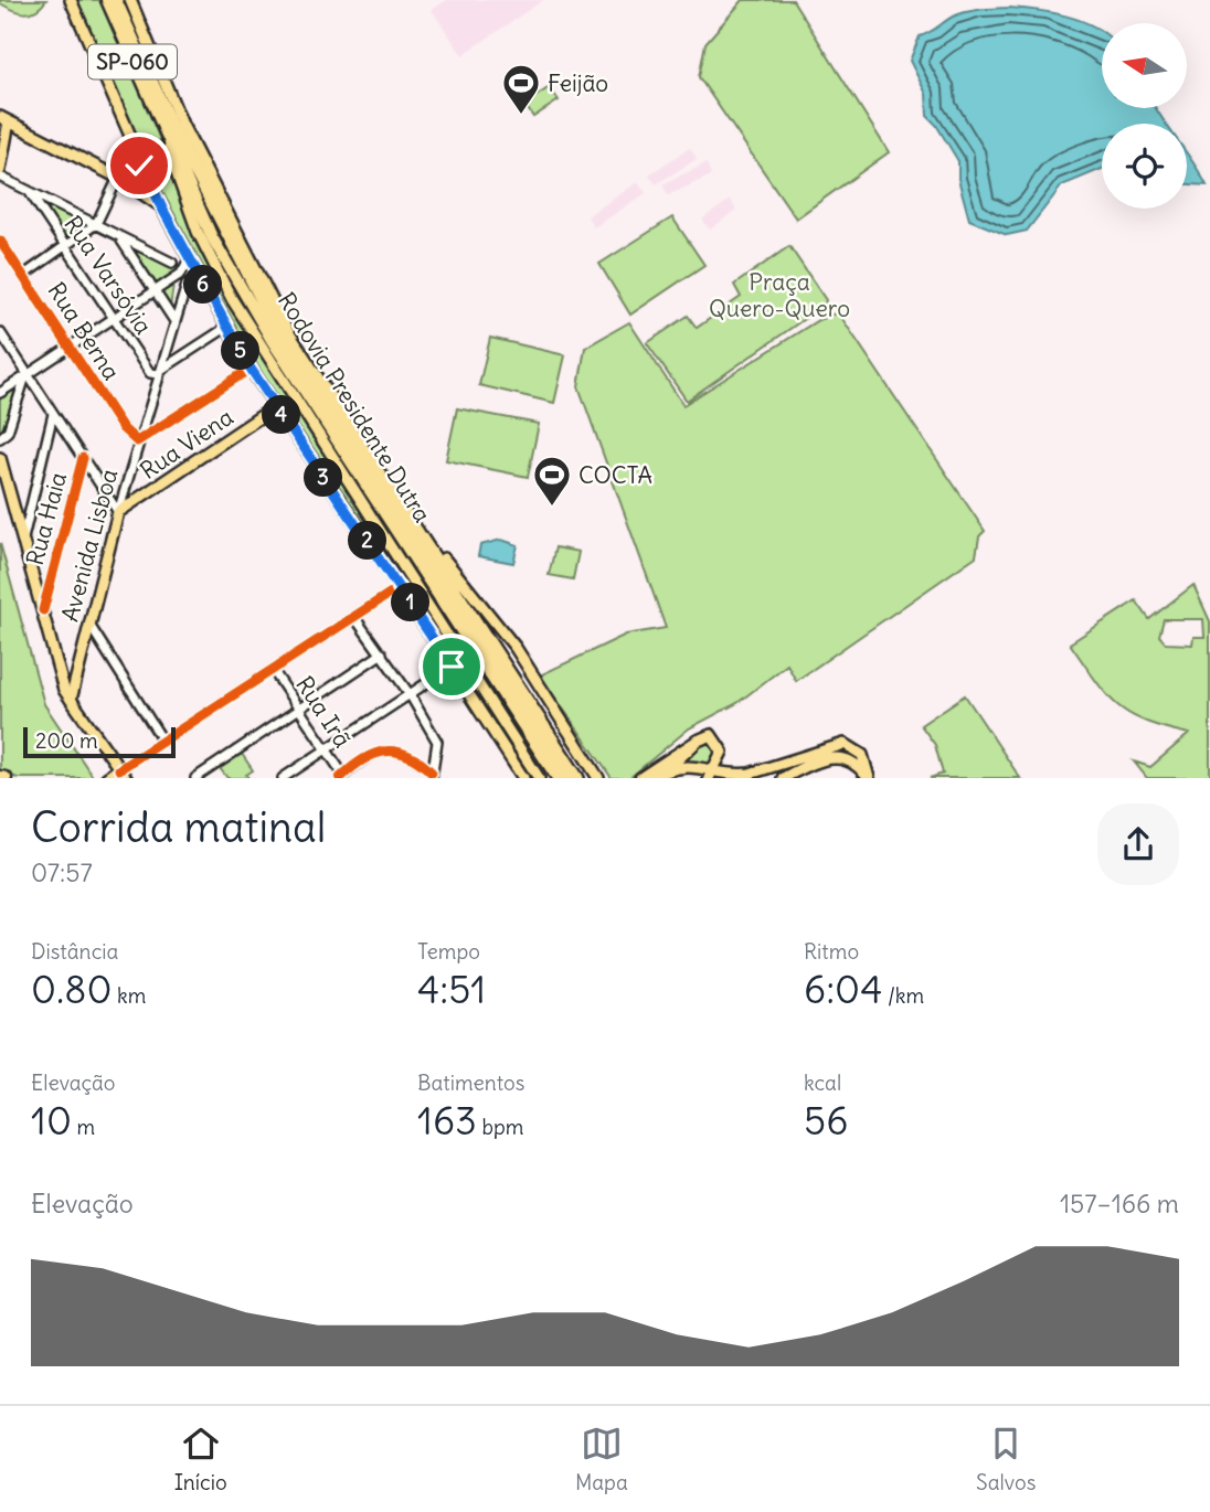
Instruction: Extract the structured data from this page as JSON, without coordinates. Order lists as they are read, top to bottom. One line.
{"streets":{"highway":["SP-060","Rodovia Presidente Dutra"],"main road":["Rua Viena","Avenida Lisboa"],"street":["Rua Varsóvia","Rua Berna","Rua Haia","Rua Irã"]},"crossings":[["Rua Varsóvia","Avenida Lisboa"],["Rua Berna","Avenida Lisboa"],["Rua Viena","Avenida Lisboa"]],"parks":["Praça Quero-Quero"],"places":{"sports":["Feijão","COCTA"]},"scale_bar":"200 m","north":"left","page":{"pins":["6","5","4","3","2","1"],"scale":"200 m","heading":["Corrida matinal","07:57"],"stats":[["Distância","0.80 km"],["Tempo","4:51"],["Ritmo","6:04 /km"],["Elevação","10 m"],["Batimentos","163 bpm"],["kcal","56"]],"chart":["Elevação","157–166 m"],"tabs":["Início","Mapa","Salvos"]}}
